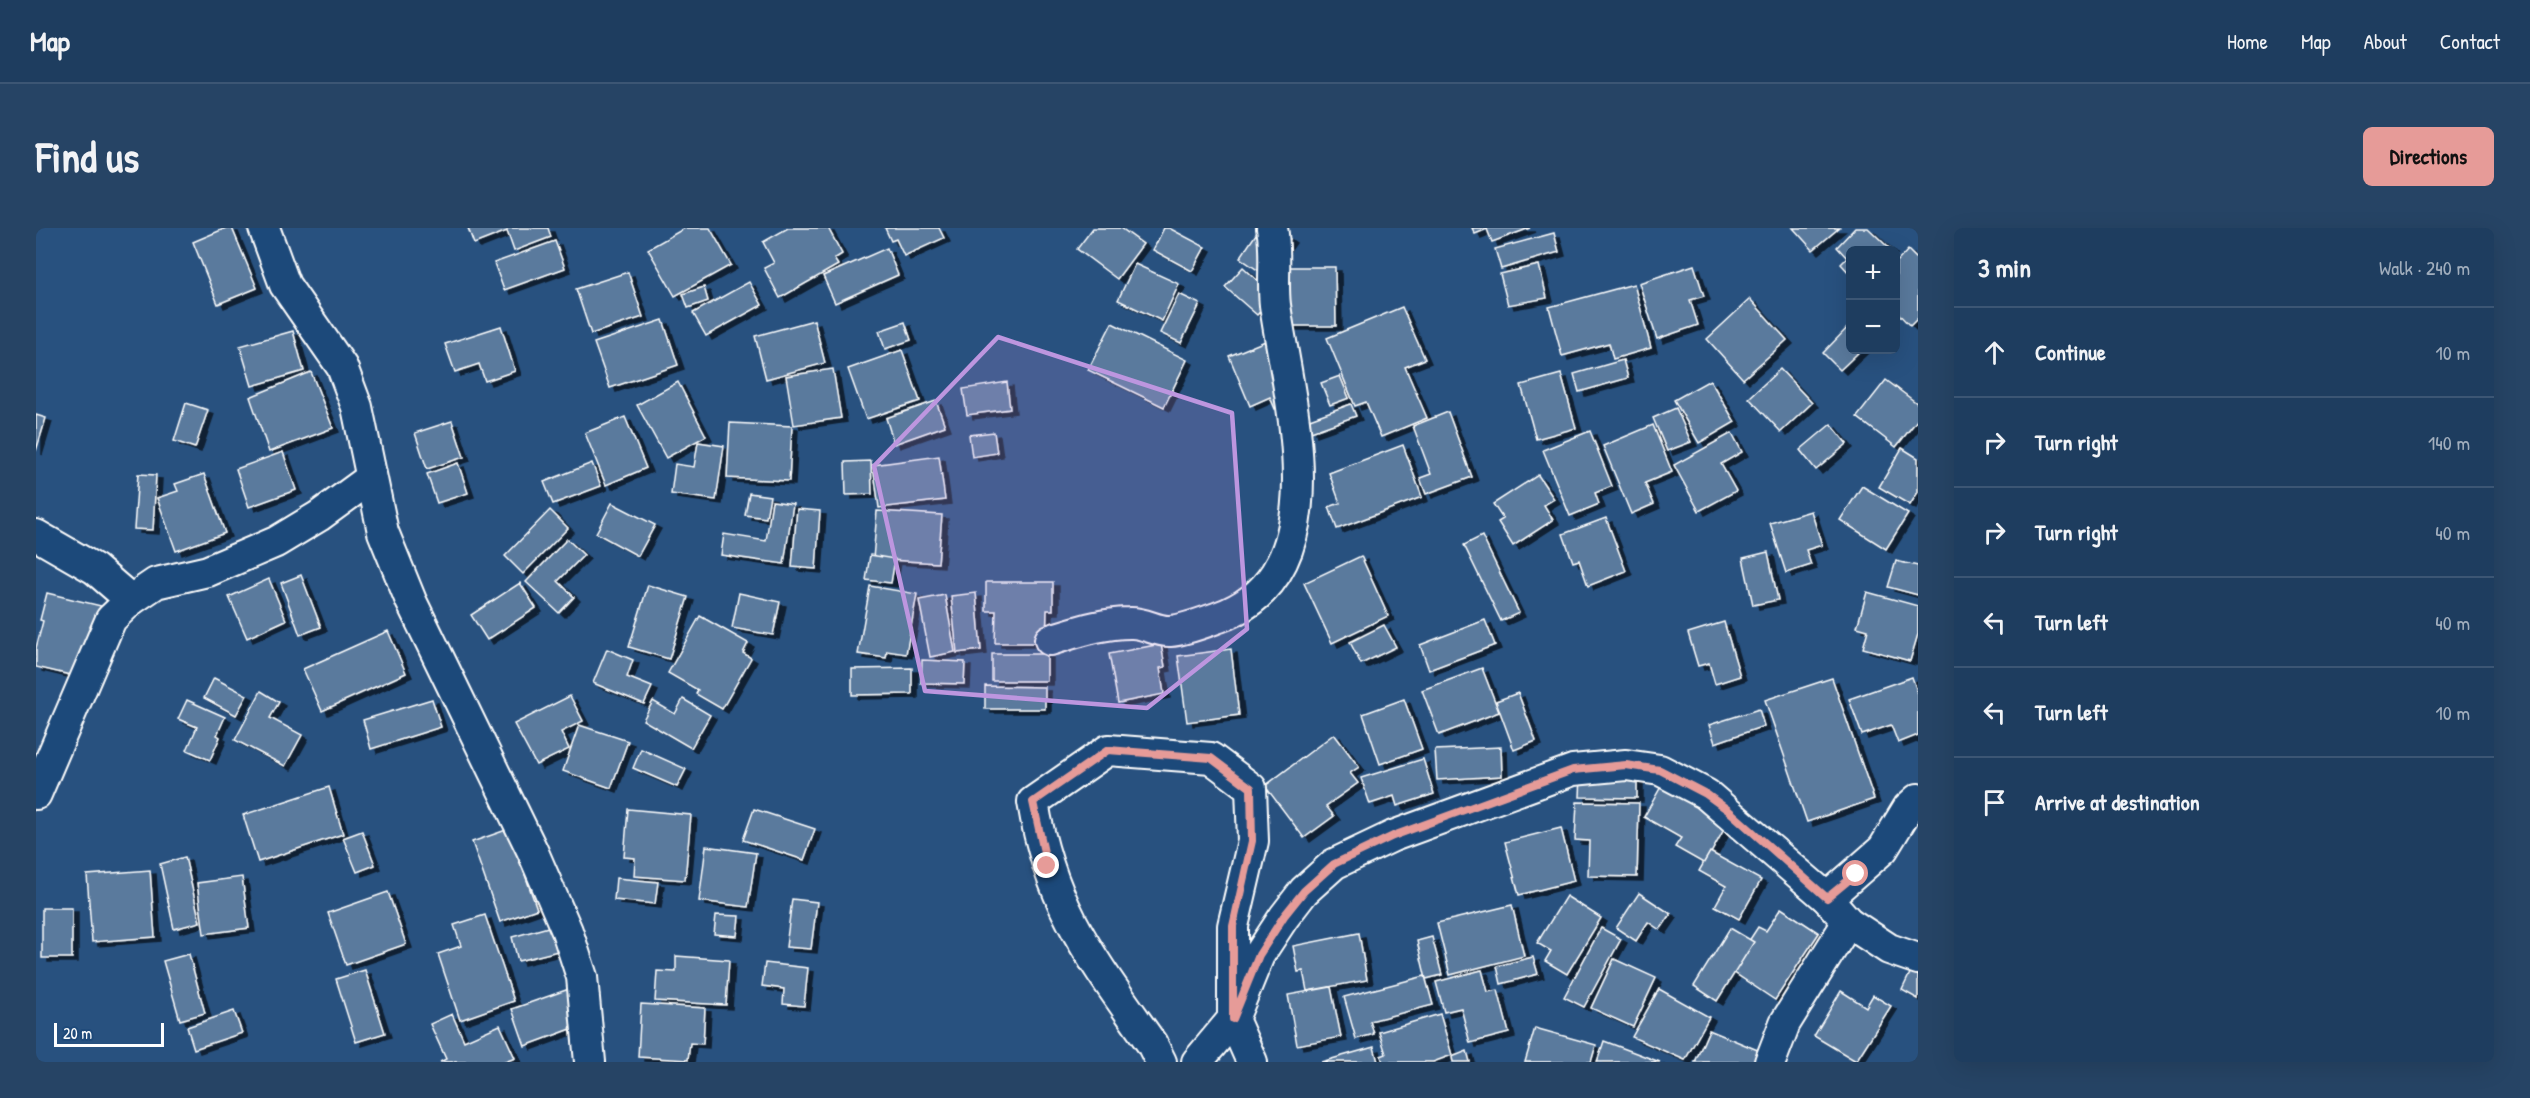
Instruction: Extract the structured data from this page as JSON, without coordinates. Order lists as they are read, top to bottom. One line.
{"scale_bar":"20 m","page":{"header":"Map","nav":["Home","Map","About","Contact"],"buttons":"Directions","title":"Find us","heading":["3 min","Walk · 240 m"],"map_buttons":["+","−"],"list":[["Continue","10 m"],["Turn right","140 m"],["Turn right","40 m"],["Turn left","40 m"],["Turn left","10 m"],"Arrive at destination"],"scale":"20 m"}}
